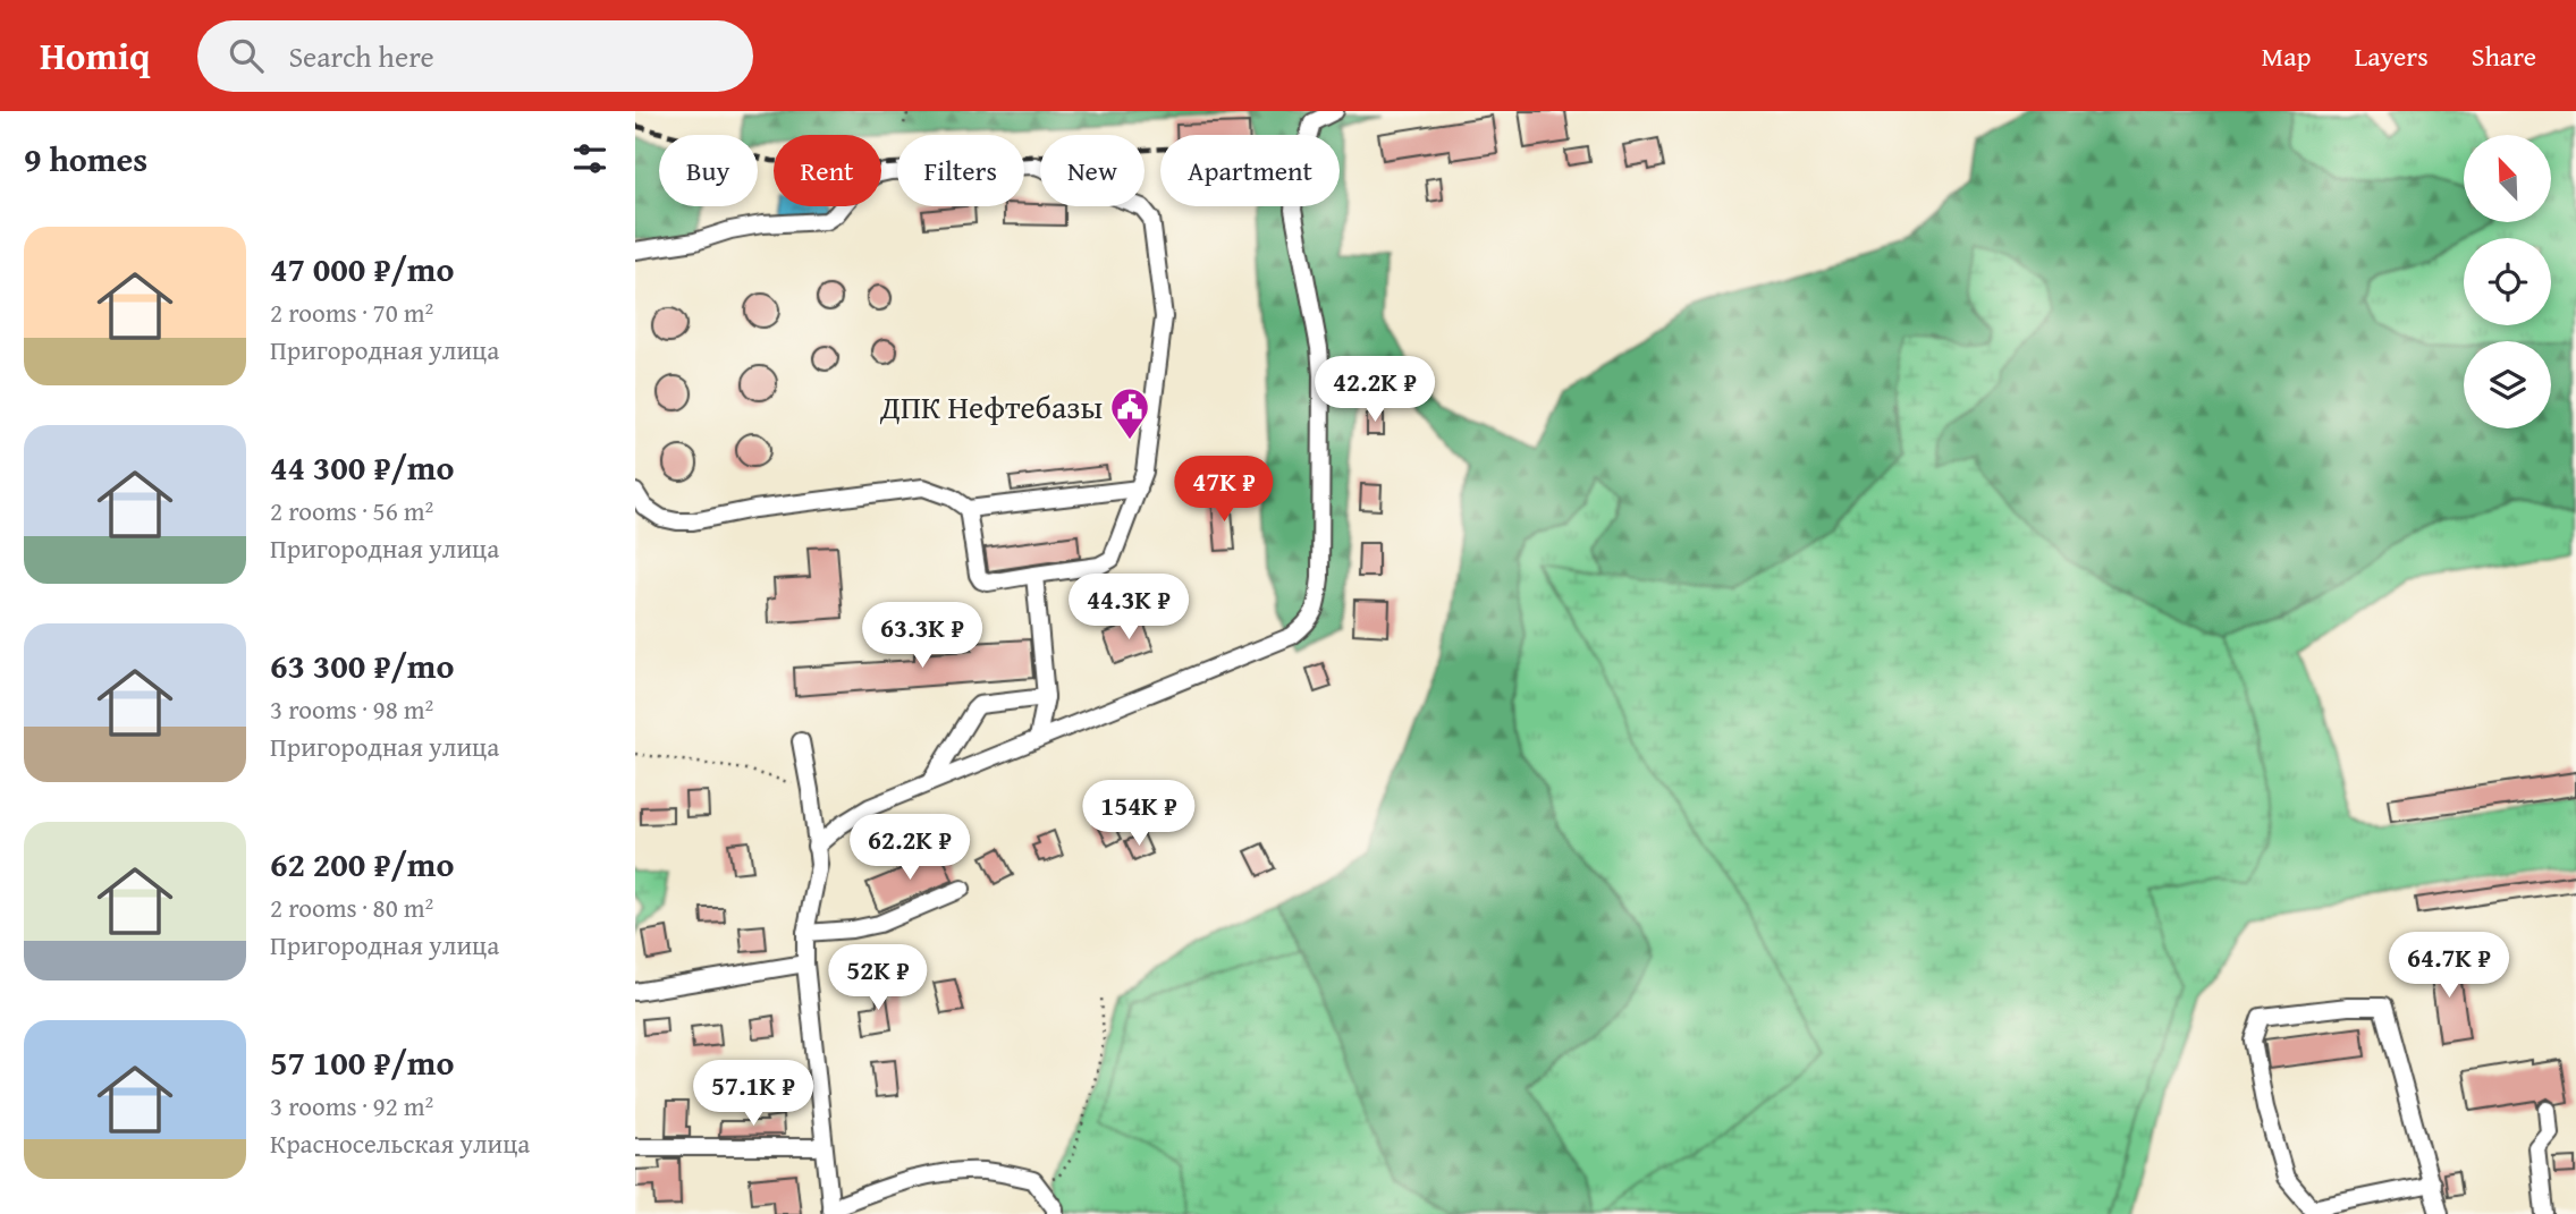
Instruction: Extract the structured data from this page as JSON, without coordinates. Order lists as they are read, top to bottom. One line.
{"places":{"public building":["ДПК Нефтебазы"]},"north":"top left","page":{"header":"Homiq","search":"Search here","nav":["Map","Layers","Share"],"heading":"9 homes","chip":["Buy","Rent","Filters","New","Apartment"],"list":[{"name":"47 000 ₽/mo","note":"2 rooms · 70 m² · Пригородная улица"},{"name":"44 300 ₽/mo","note":"2 rooms · 56 m² · Пригородная улица"},{"name":"63 300 ₽/mo","note":"3 rooms · 98 m² · Пригородная улица"},{"name":"62 200 ₽/mo","note":"2 rooms · 80 m² · Пригородная улица"},{"name":"57 100 ₽/mo","note":"3 rooms · 92 m² · Красносельская улица"}],"price":["42.2K ₽","47K ₽","44.3K ₽","63.3K ₽","154K ₽","62.2K ₽","64.7K ₽","52K ₽","57.1K ₽"]}}
